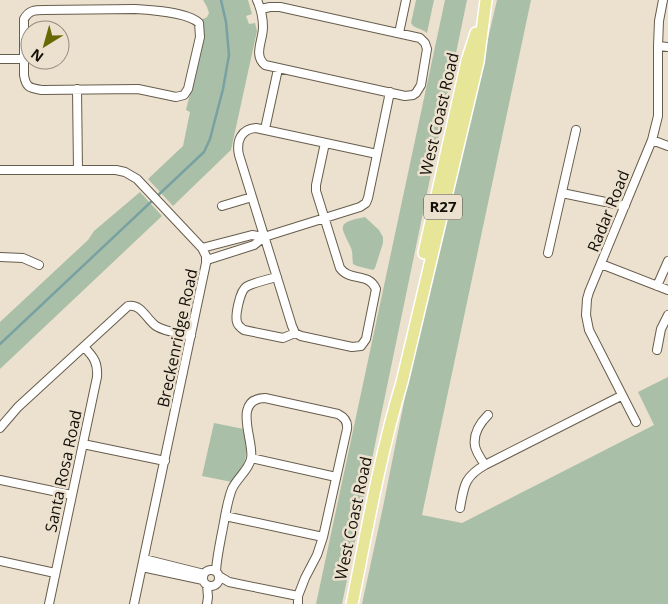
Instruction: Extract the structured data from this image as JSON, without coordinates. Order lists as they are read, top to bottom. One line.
{"streets":{"main road":["West Coast Road","R27"],"street":["Radar Road","Breckenridge Road","Santa Rosa Road"]},"north":"bottom left"}
